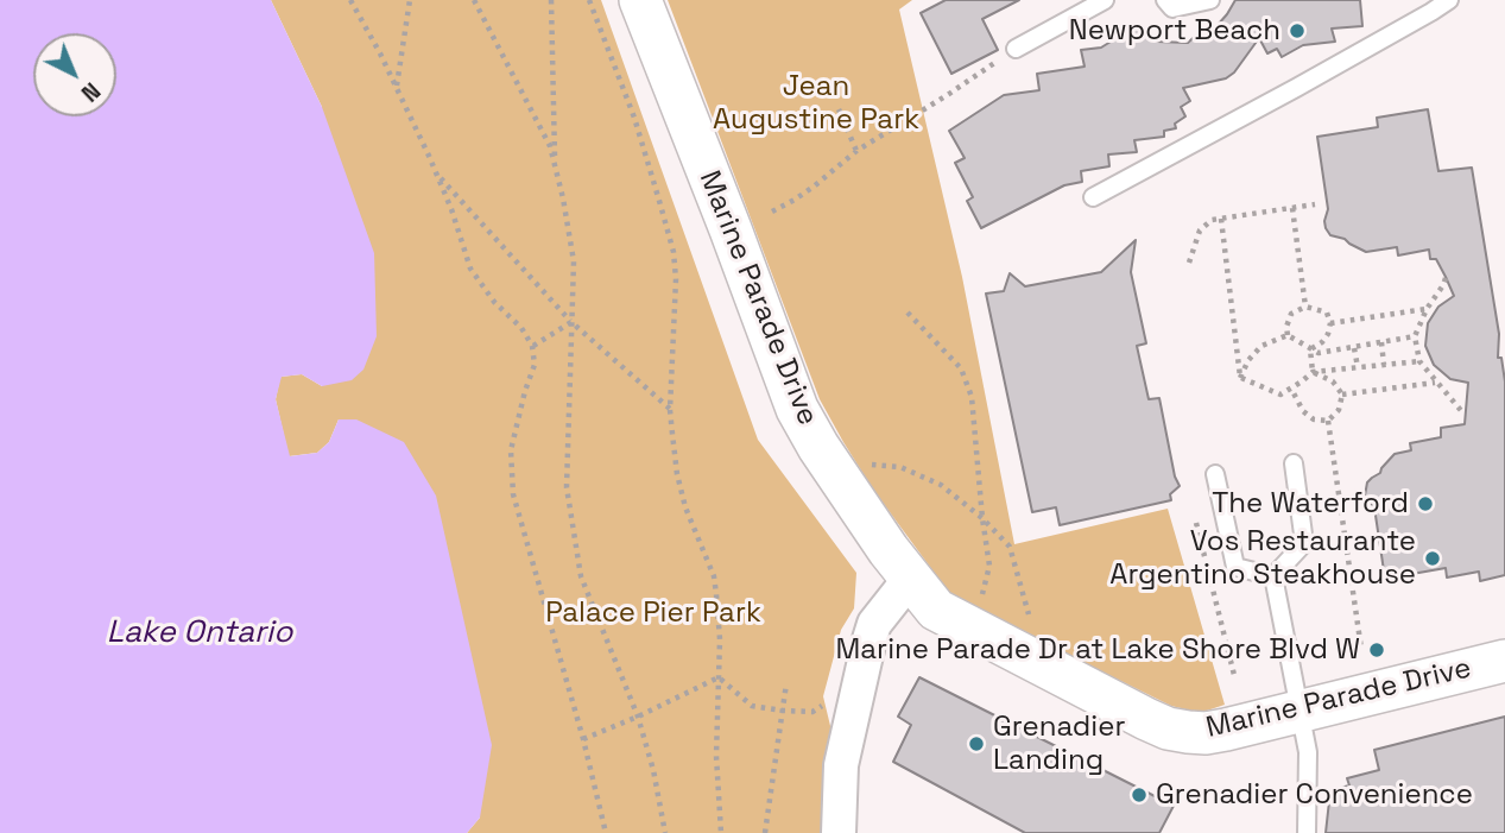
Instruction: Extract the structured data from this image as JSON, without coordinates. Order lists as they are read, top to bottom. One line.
{"streets":{"street":["Marine Parade Drive"]},"water":["Lake Ontario"],"parks":["Jean Augustine Park","Palace Pier Park"],"places":["Newport Beach","The Waterford","Vos Restaurante Argentino Steakhouse","Marine Parade Dr at Lake Shore Blvd W","Grenadier Landing","Grenadier Convenience"],"north":"bottom right"}
